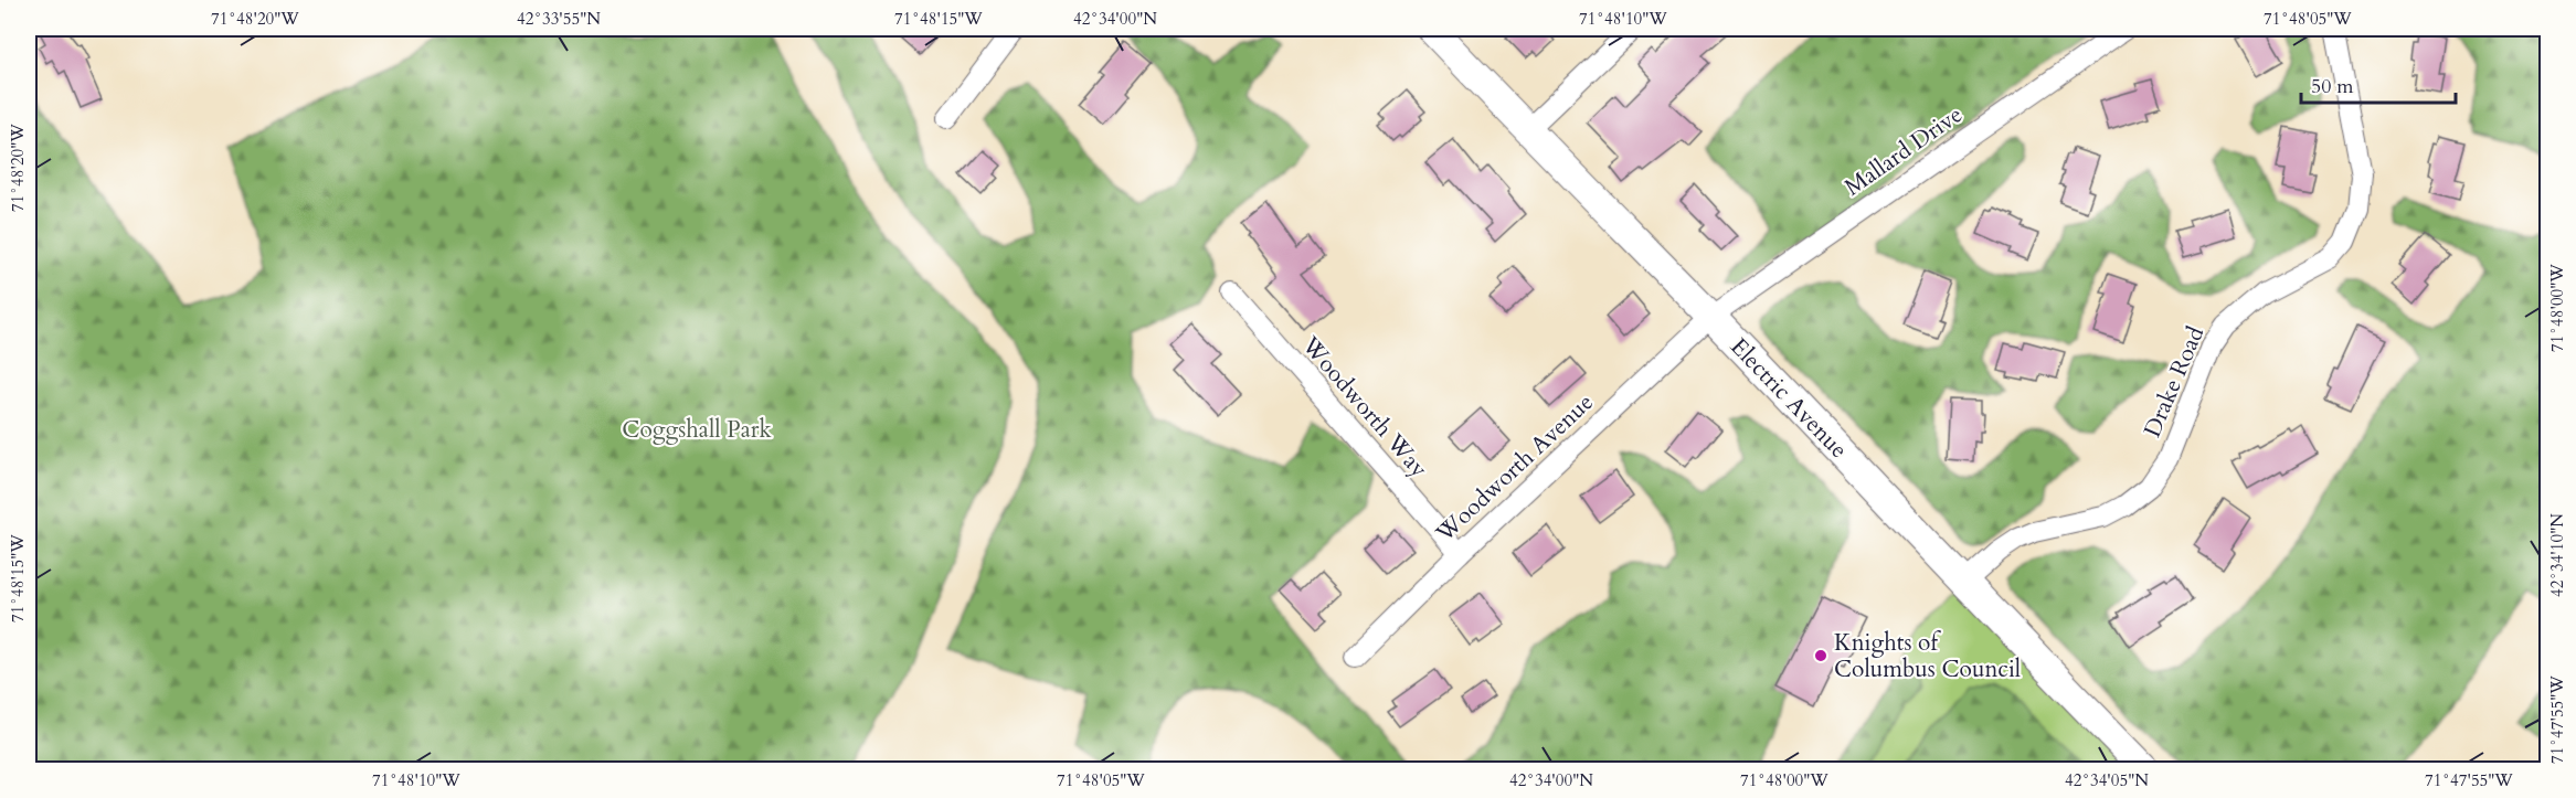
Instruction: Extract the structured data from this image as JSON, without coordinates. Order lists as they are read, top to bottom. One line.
{"streets":{"main road":["Electric Avenue"],"street":["Mallard Drive","Drake Road","Woodworth Way","Woodworth Avenue"]},"crossings":[["Mallard Drive","Electric Avenue"],["Mallard Drive","Woodworth Avenue"],["Drake Road","Electric Avenue"],["Electric Avenue","Woodworth Avenue"],["Woodworth Way","Woodworth Avenue"]],"parks":["Coggshall Park"],"places":["Knights of Columbus Council"],"scale_bar":"50 m","coordinates":["71°48'20\"W","42°33'55\"N","71°48'15\"W","42°34'00\"N","71°48'10\"W","71°48'05\"W","71°48'00\"W","42°34'10\"N","71°47'55\"W","42°34'05\"N"]}
